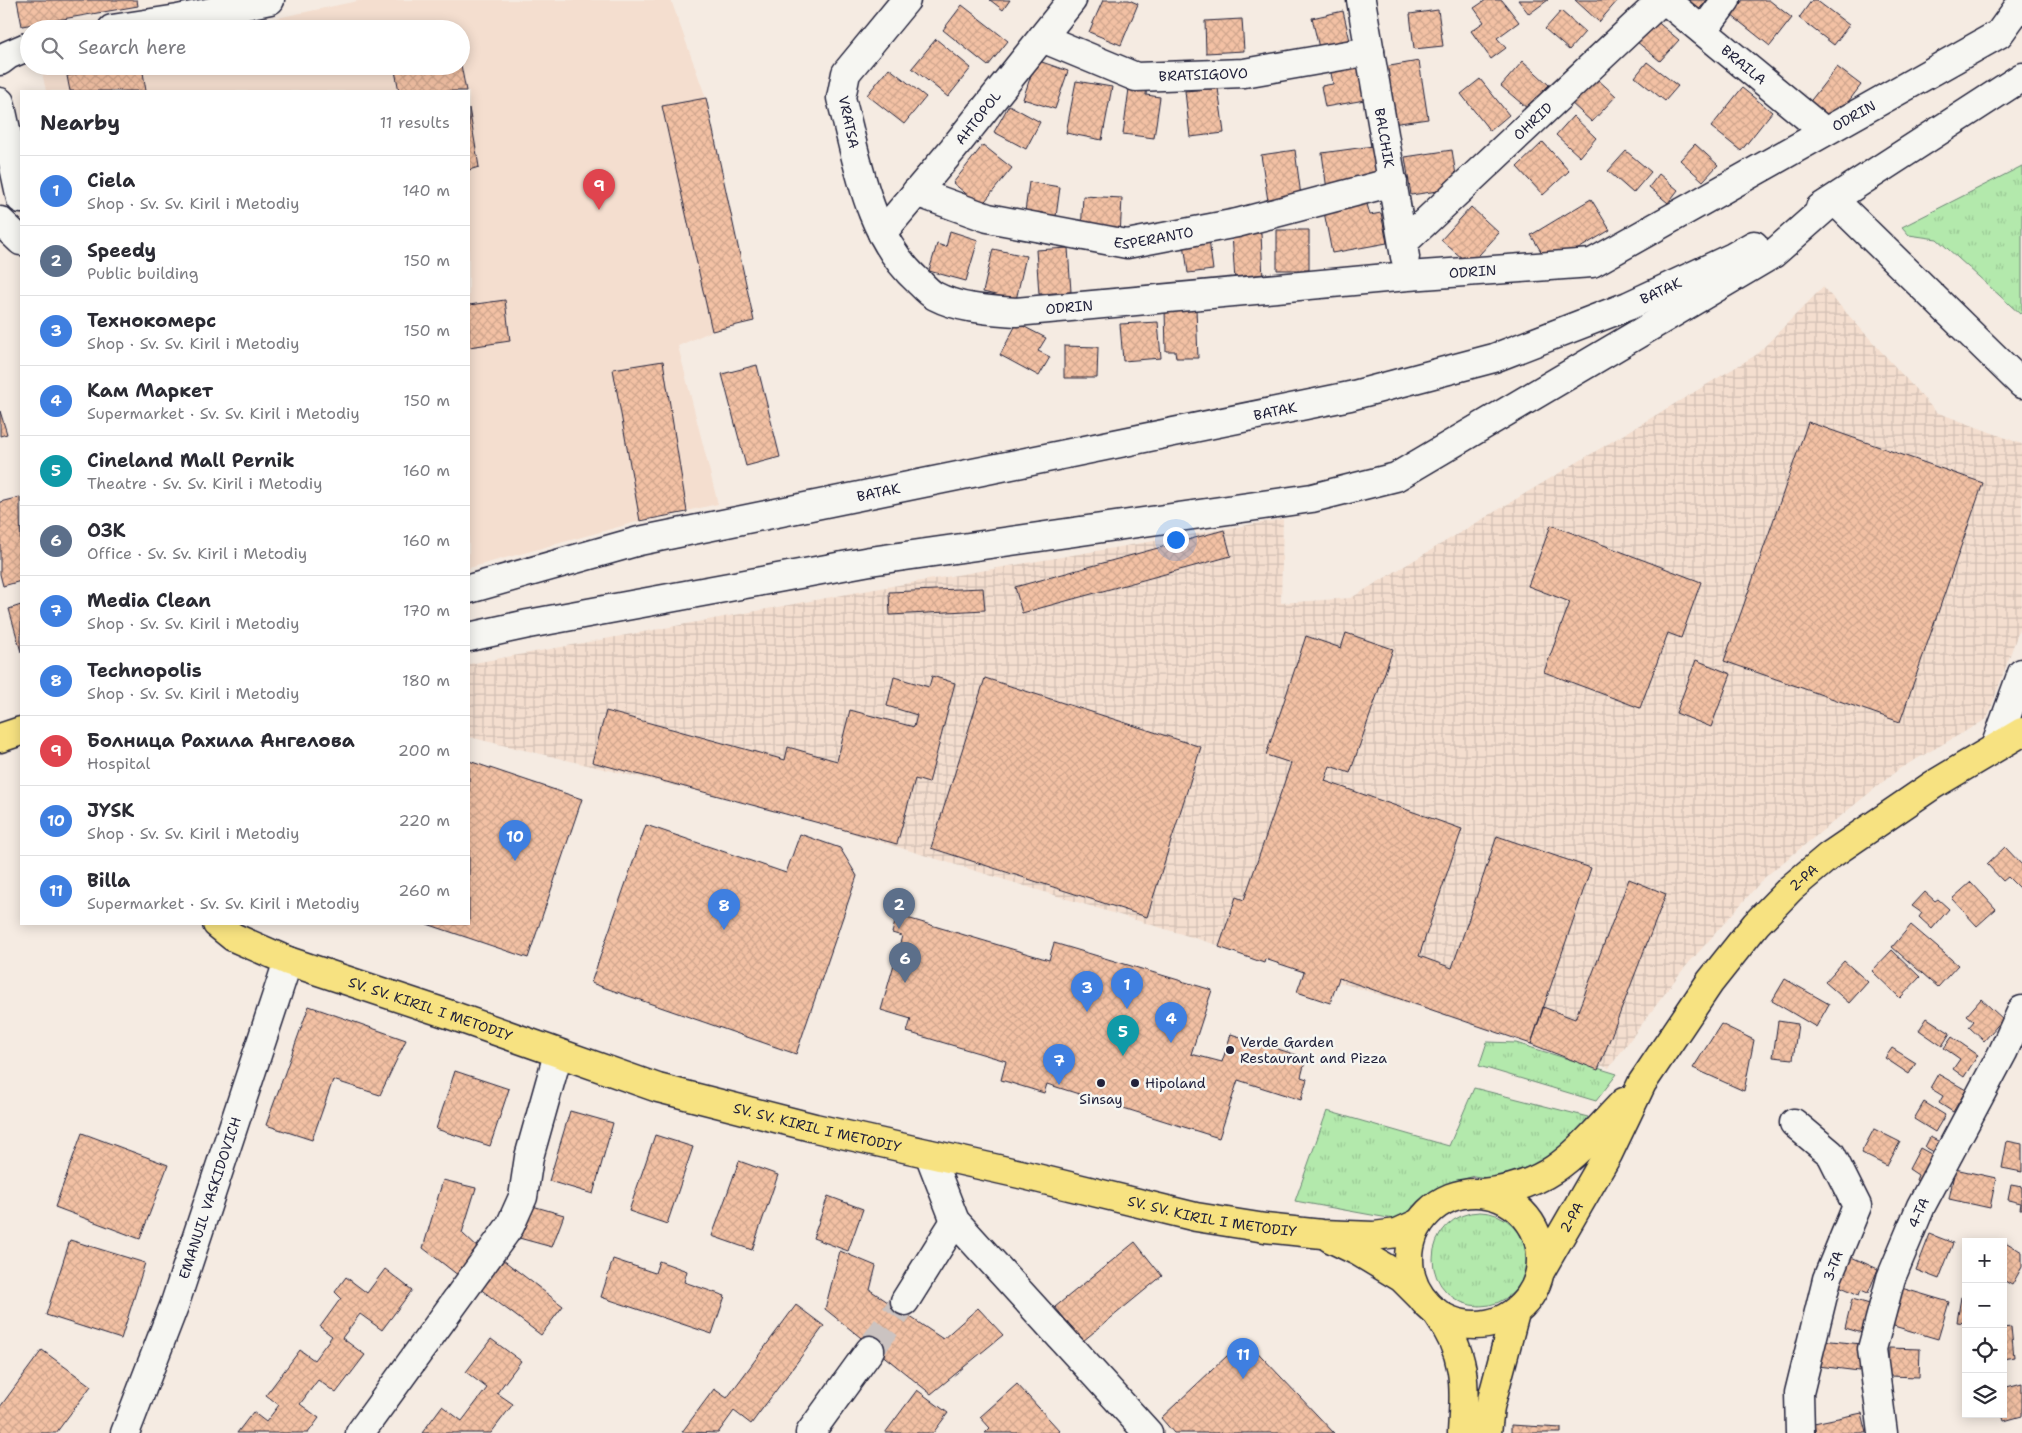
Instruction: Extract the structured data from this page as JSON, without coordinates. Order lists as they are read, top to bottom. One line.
{"streets":{"main road":["2-РА","SV. SV. KIRIL I METODIY"],"street":["BRAILA","BRATSIGOVO","ODRIN","AHTOPOL","OHRID","VRATSA","BALCHIK","ESPERANTO","BATAK","EMANUIL VASKIDOVICH","4-ТА","3-ТА"]},"crossings":[["BRAILA","ODRIN"],["BRAILA","OHRID"],["BRATSIGOVO","AHTOPOL"],["BRATSIGOVO","BALCHIK"],["ODRIN","AHTOPOL"],["ODRIN","VRATSA"],["ODRIN","BALCHIK"],["AHTOPOL","VRATSA"],["AHTOPOL","ESPERANTO"],["OHRID","BALCHIK"],["BALCHIK","ESPERANTO"],["2-РА","SV. SV. KIRIL I METODIY"],["SV. SV. KIRIL I METODIY","EMANUIL VASKIDOVICH"]],"places":["Verde Garden Restaurant and Pizza","Sinsay","Hipoland"],"page":{"search":"Search here","heading":["Nearby","11 results"],"list":[{"mark":"1","name":"Ciela","note":"Shop · Sv. Sv. Kiril i Metodiy","value":"140 m"},{"mark":"2","name":"Speedy","note":"Public building","value":"150 m"},{"mark":"3","name":"Технокомерс","note":"Shop · Sv. Sv. Kiril i Metodiy","value":"150 m"},{"mark":"4","name":"Кам Маркет","note":"Supermarket · Sv. Sv. Kiril i Metodiy","value":"150 m"},{"mark":"5","name":"Cineland Mall Pernik","note":"Theatre · Sv. Sv. Kiril i Metodiy","value":"160 m"},{"mark":"6","name":"ОЗК","note":"Office · Sv. Sv. Kiril i Metodiy","value":"160 m"},{"mark":"7","name":"Media Clean","note":"Shop · Sv. Sv. Kiril i Metodiy","value":"170 m"},{"mark":"8","name":"Technopolis","note":"Shop · Sv. Sv. Kiril i Metodiy","value":"180 m"},{"mark":"9","name":"Болница Рахила Ангелова","note":"Hospital","value":"200 m"},{"mark":"10","name":"JYSK","note":"Shop · Sv. Sv. Kiril i Metodiy","value":"220 m"},{"mark":"11","name":"Billa","note":"Supermarket · Sv. Sv. Kiril i Metodiy","value":"260 m"}],"pins":["9","10","2","8","6","1","3","4","5","7","11"],"map_buttons":["+","−"]}}
